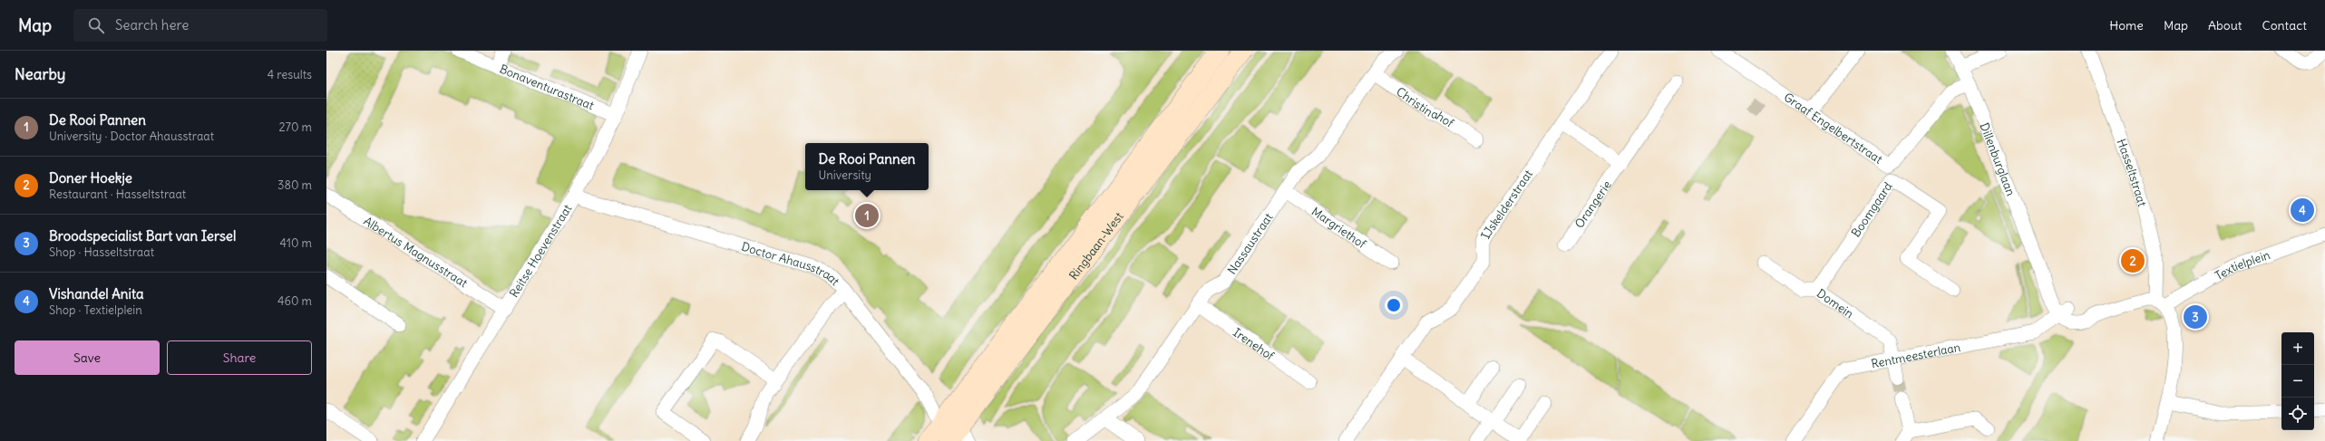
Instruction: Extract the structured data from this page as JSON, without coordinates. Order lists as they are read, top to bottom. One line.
{"streets":{"main road":["Ringbaan-West"],"street":["Bonaventurastraat","Christinahof","Graaf Engelbertstraat","Dillenburglaan","Hasseltstraat","Orangerie","IJskelderstraat","Boomgaard","Margriethof","Nassaustraat","Reitse Hoevenstraat","Albertus Magnusstraat","Doctor Ahausstraat","Textielplein","Domein","Irenehof","Rentmeesterlaan"]},"crossings":[["Bonaventurastraat","Reitse Hoevenstraat"],["Christinahof","Nassaustraat"],["Graaf Engelbertstraat","Dillenburglaan"],["Dillenburglaan","Textielplein"],["Dillenburglaan","Rentmeesterlaan"],["Hasseltstraat","Textielplein"],["Boomgaard","Domein"],["Margriethof","Nassaustraat"],["Nassaustraat","Irenehof"],["Ringbaan-West","Doctor Ahausstraat"],["Reitse Hoevenstraat","Albertus Magnusstraat"],["Reitse Hoevenstraat","Doctor Ahausstraat"],["Textielplein","Rentmeesterlaan"],["Domein","Rentmeesterlaan"]],"page":{"header":"Map","search":"Search here","nav":["Home","Map","About","Contact"],"heading":["Nearby","4 results"],"list":[{"mark":"1","name":"De Rooi Pannen","note":"University · Doctor Ahausstraat","value":"270 m"},{"mark":"2","name":"Doner Hoekje","note":"Restaurant · Hasseltstraat","value":"380 m"},{"mark":"3","name":"Broodspecialist Bart van Iersel","note":"Shop · Hasseltstraat","value":"410 m"},{"mark":"4","name":"Vishandel Anita","note":"Shop · Textielplein","value":"460 m"}],"popup":["De Rooi Pannen","University"],"pins":["4","1","2","3"],"buttons":["Save","Share"],"map_buttons":["+","−"]}}
